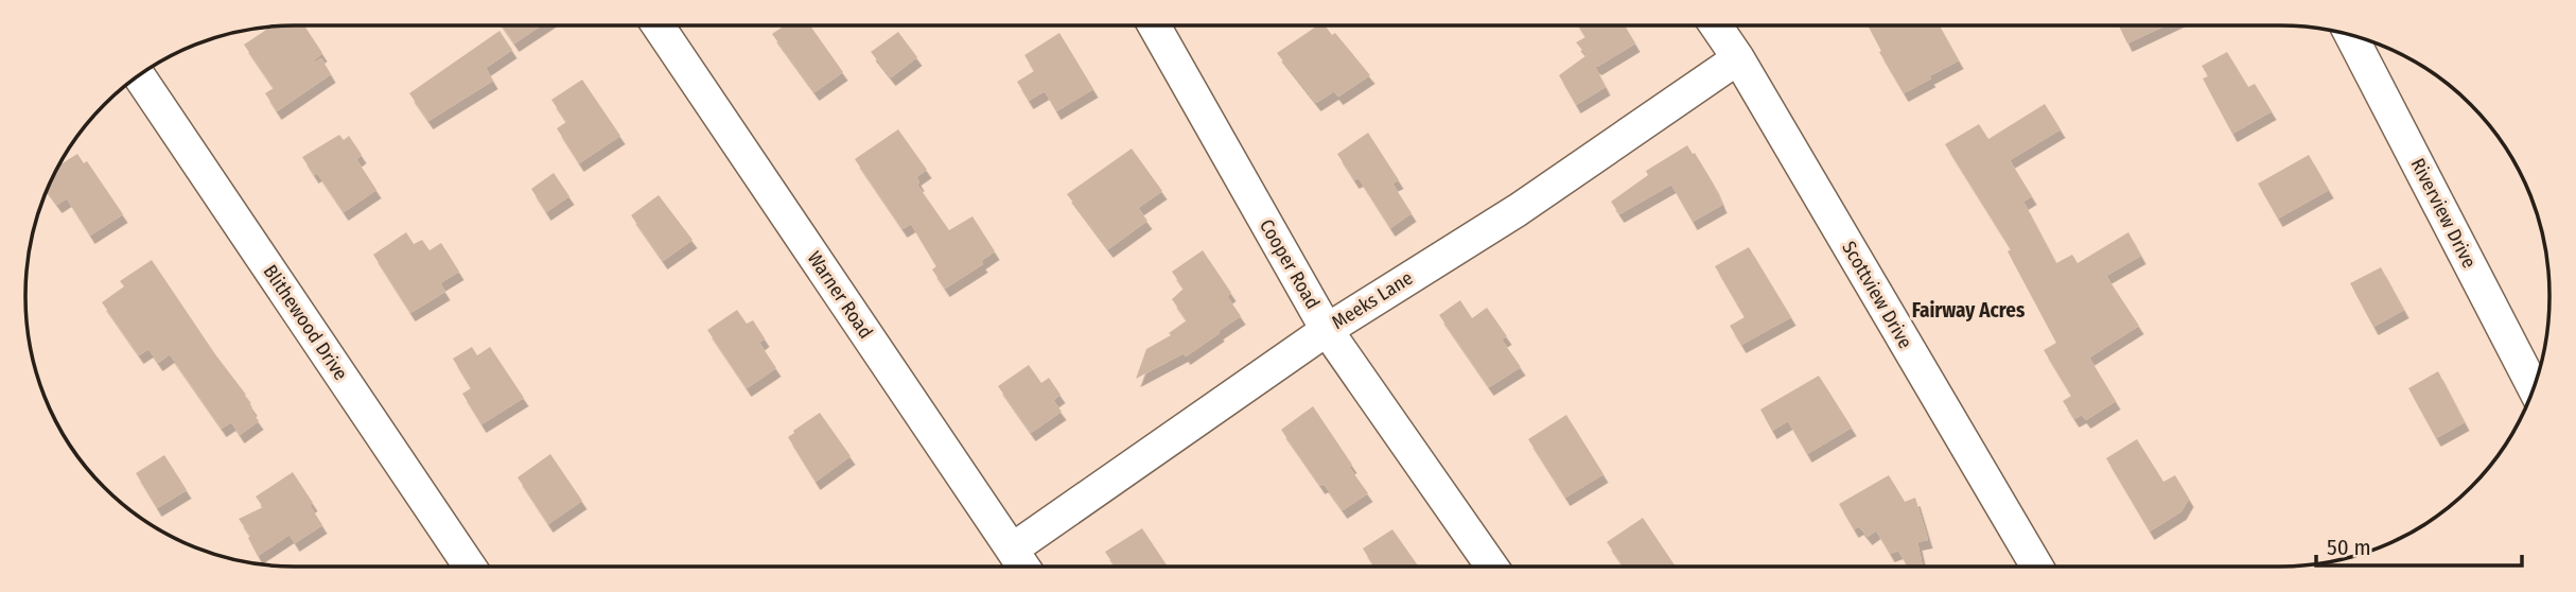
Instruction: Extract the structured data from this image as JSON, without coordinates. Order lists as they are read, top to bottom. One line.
{"streets":{"street":["Riverview Drive","Cooper Road","Warner Road","Scottview Drive","Meeks Lane","Blithewood Drive"]},"crossings":[["Cooper Road","Meeks Lane"],["Warner Road","Meeks Lane"],["Scottview Drive","Meeks Lane"]],"districts":["Fairway Acres"],"scale_bar":"50 m"}
